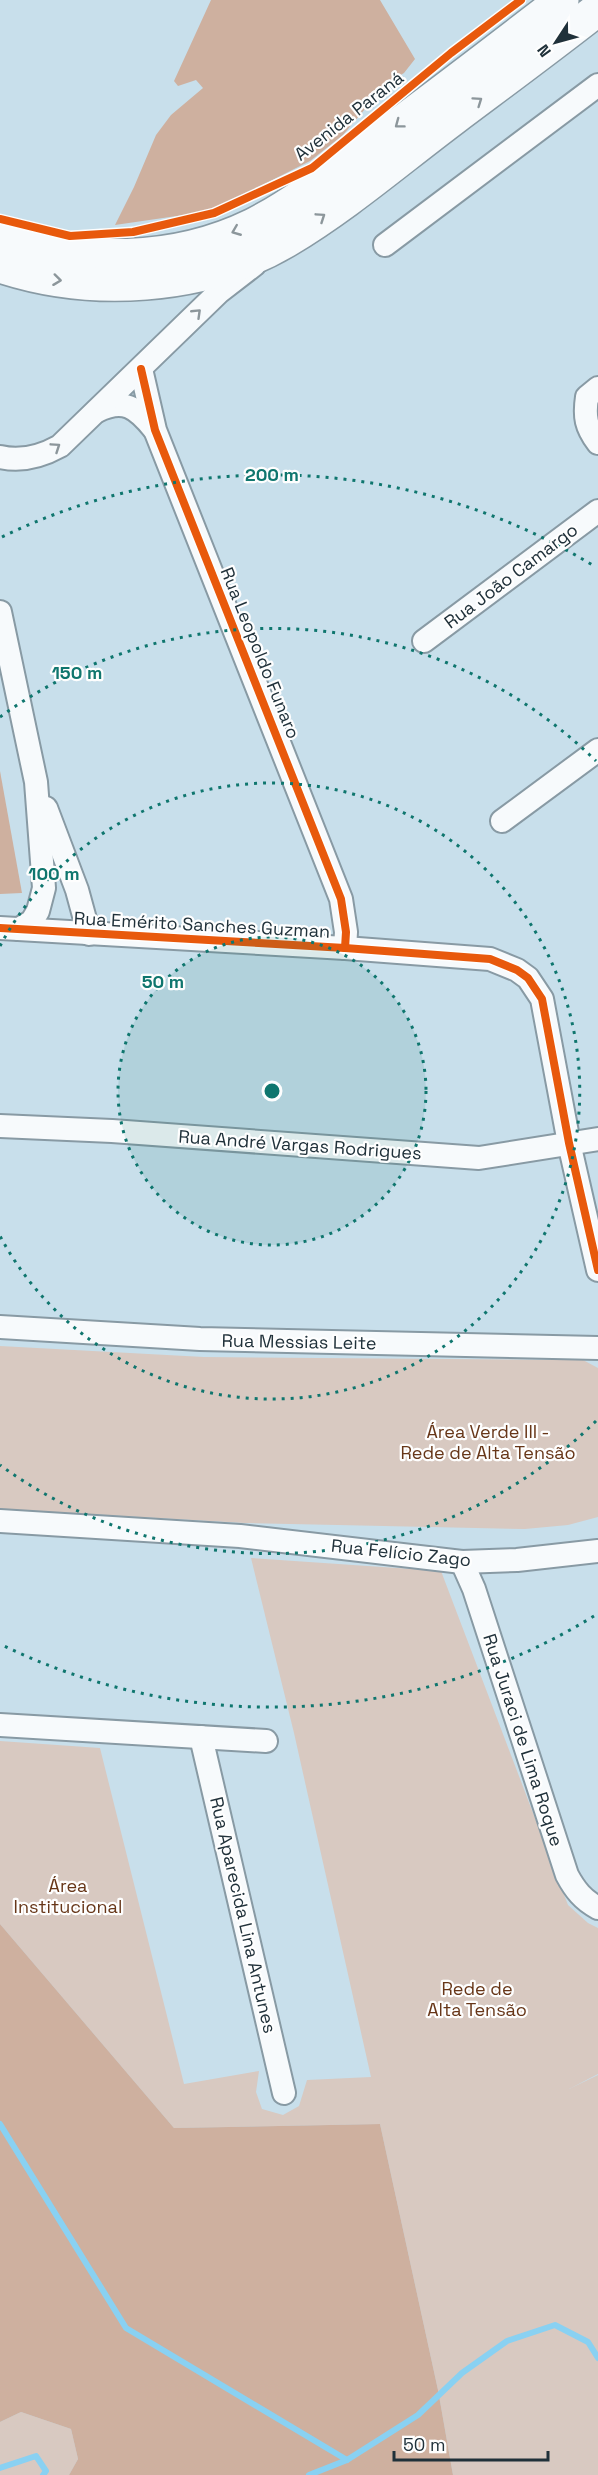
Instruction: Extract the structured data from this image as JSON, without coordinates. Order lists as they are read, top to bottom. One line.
{"streets":{"main road":["Avenida Paraná"],"street":["Rua João Camargo","Rua Leopoldo Funaro","Rua Emérito Sanches Guzman","Rua André Vargas Rodrigues","Rua Messias Leite","Rua Felício Zago","Rua Juraci de Lima Roque","Rua Aparecida Lina Antunes"]},"crossings":[["Rua Leopoldo Funaro","Rua Emérito Sanches Guzman"],["Rua Emérito Sanches Guzman","Rua André Vargas Rodrigues"],["Rua Felício Zago","Rua Juraci de Lima Roque"]],"parks":["Área Verde III - Rede de Alta Tensão","Área Institucional","Rede de Alta Tensão"],"scale_bar":"50 m","north":"bottom left","rings":["200 m","150 m","100 m","50 m"]}
